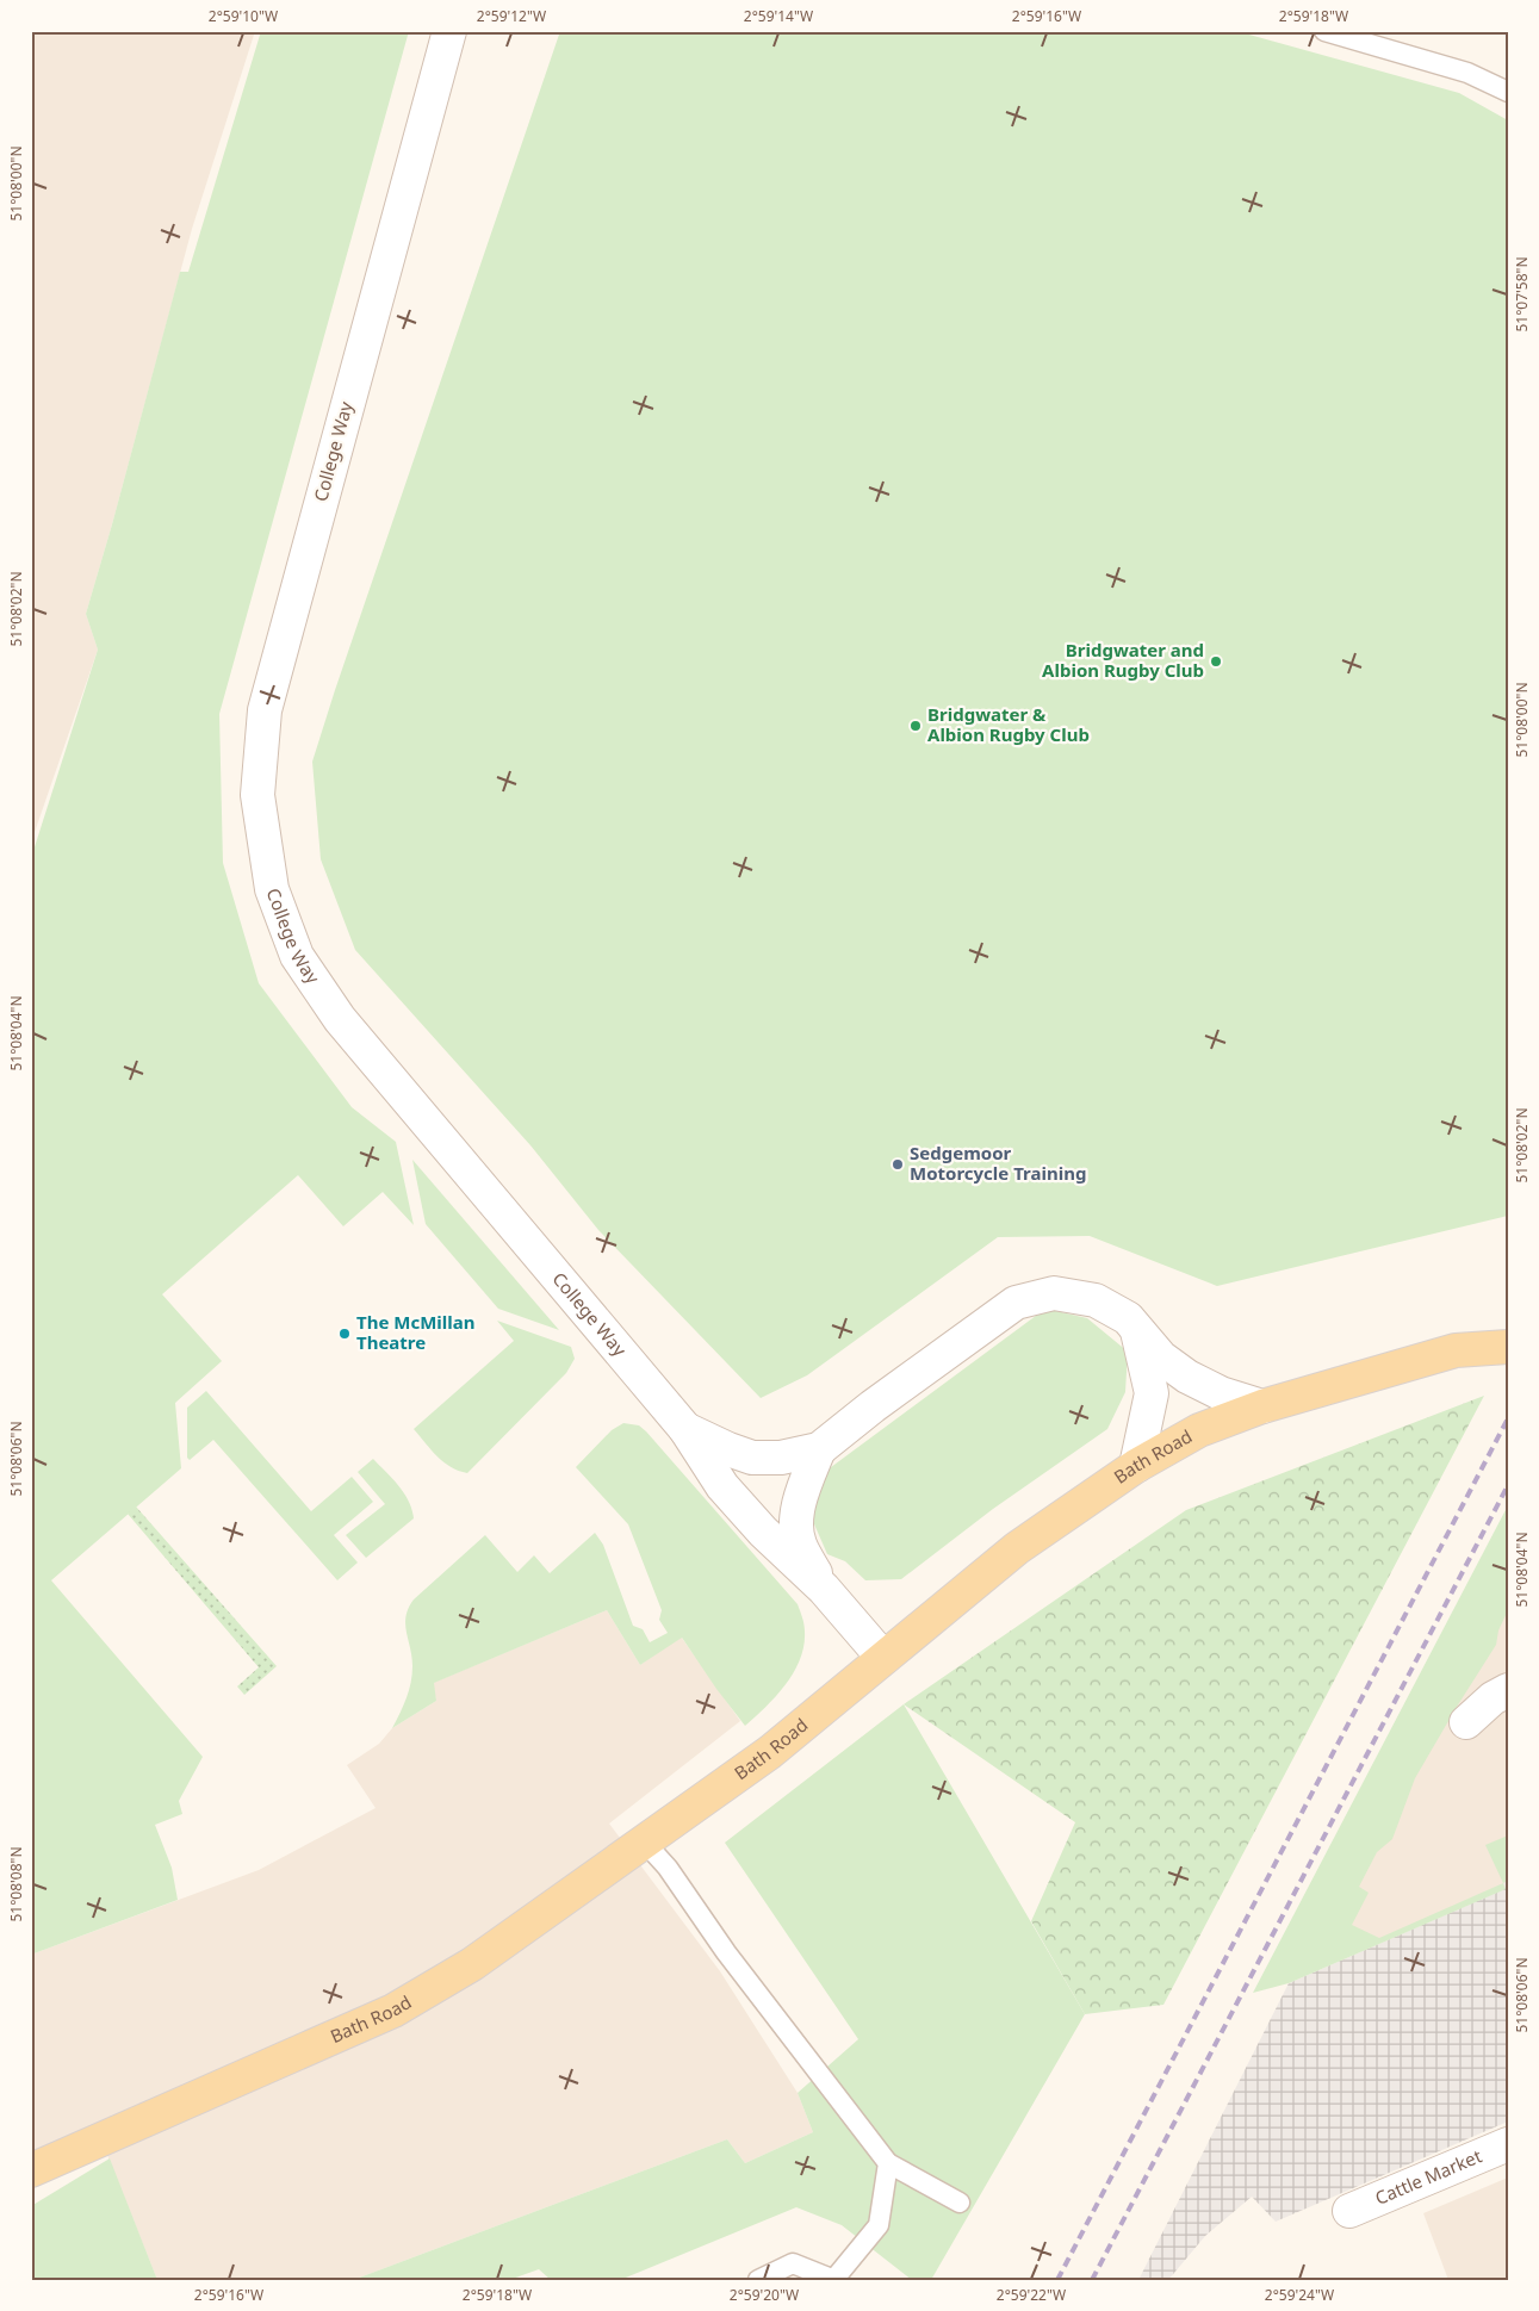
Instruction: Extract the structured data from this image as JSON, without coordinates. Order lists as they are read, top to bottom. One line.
{"streets":{"main road":["Bath Road"],"street":["College Way","Cattle Market"]},"crossings":[["College Way","Bath Road"]],"places":["Bridgwater and Albion Rugby Club","Bridgwater & Albion Rugby Club","Sedgemoor Motorcycle Training","The McMillan Theatre"],"coordinates":["2°59'10\"W","2°59'12\"W","2°59'14\"W","2°59'16\"W","2°59'18\"W","51°08'00\"N","51°07'58\"N","51°08'02\"N","51°08'04\"N","51°08'06\"N","51°08'08\"N","2°59'20\"W","2°59'22\"W","2°59'24\"W"]}
